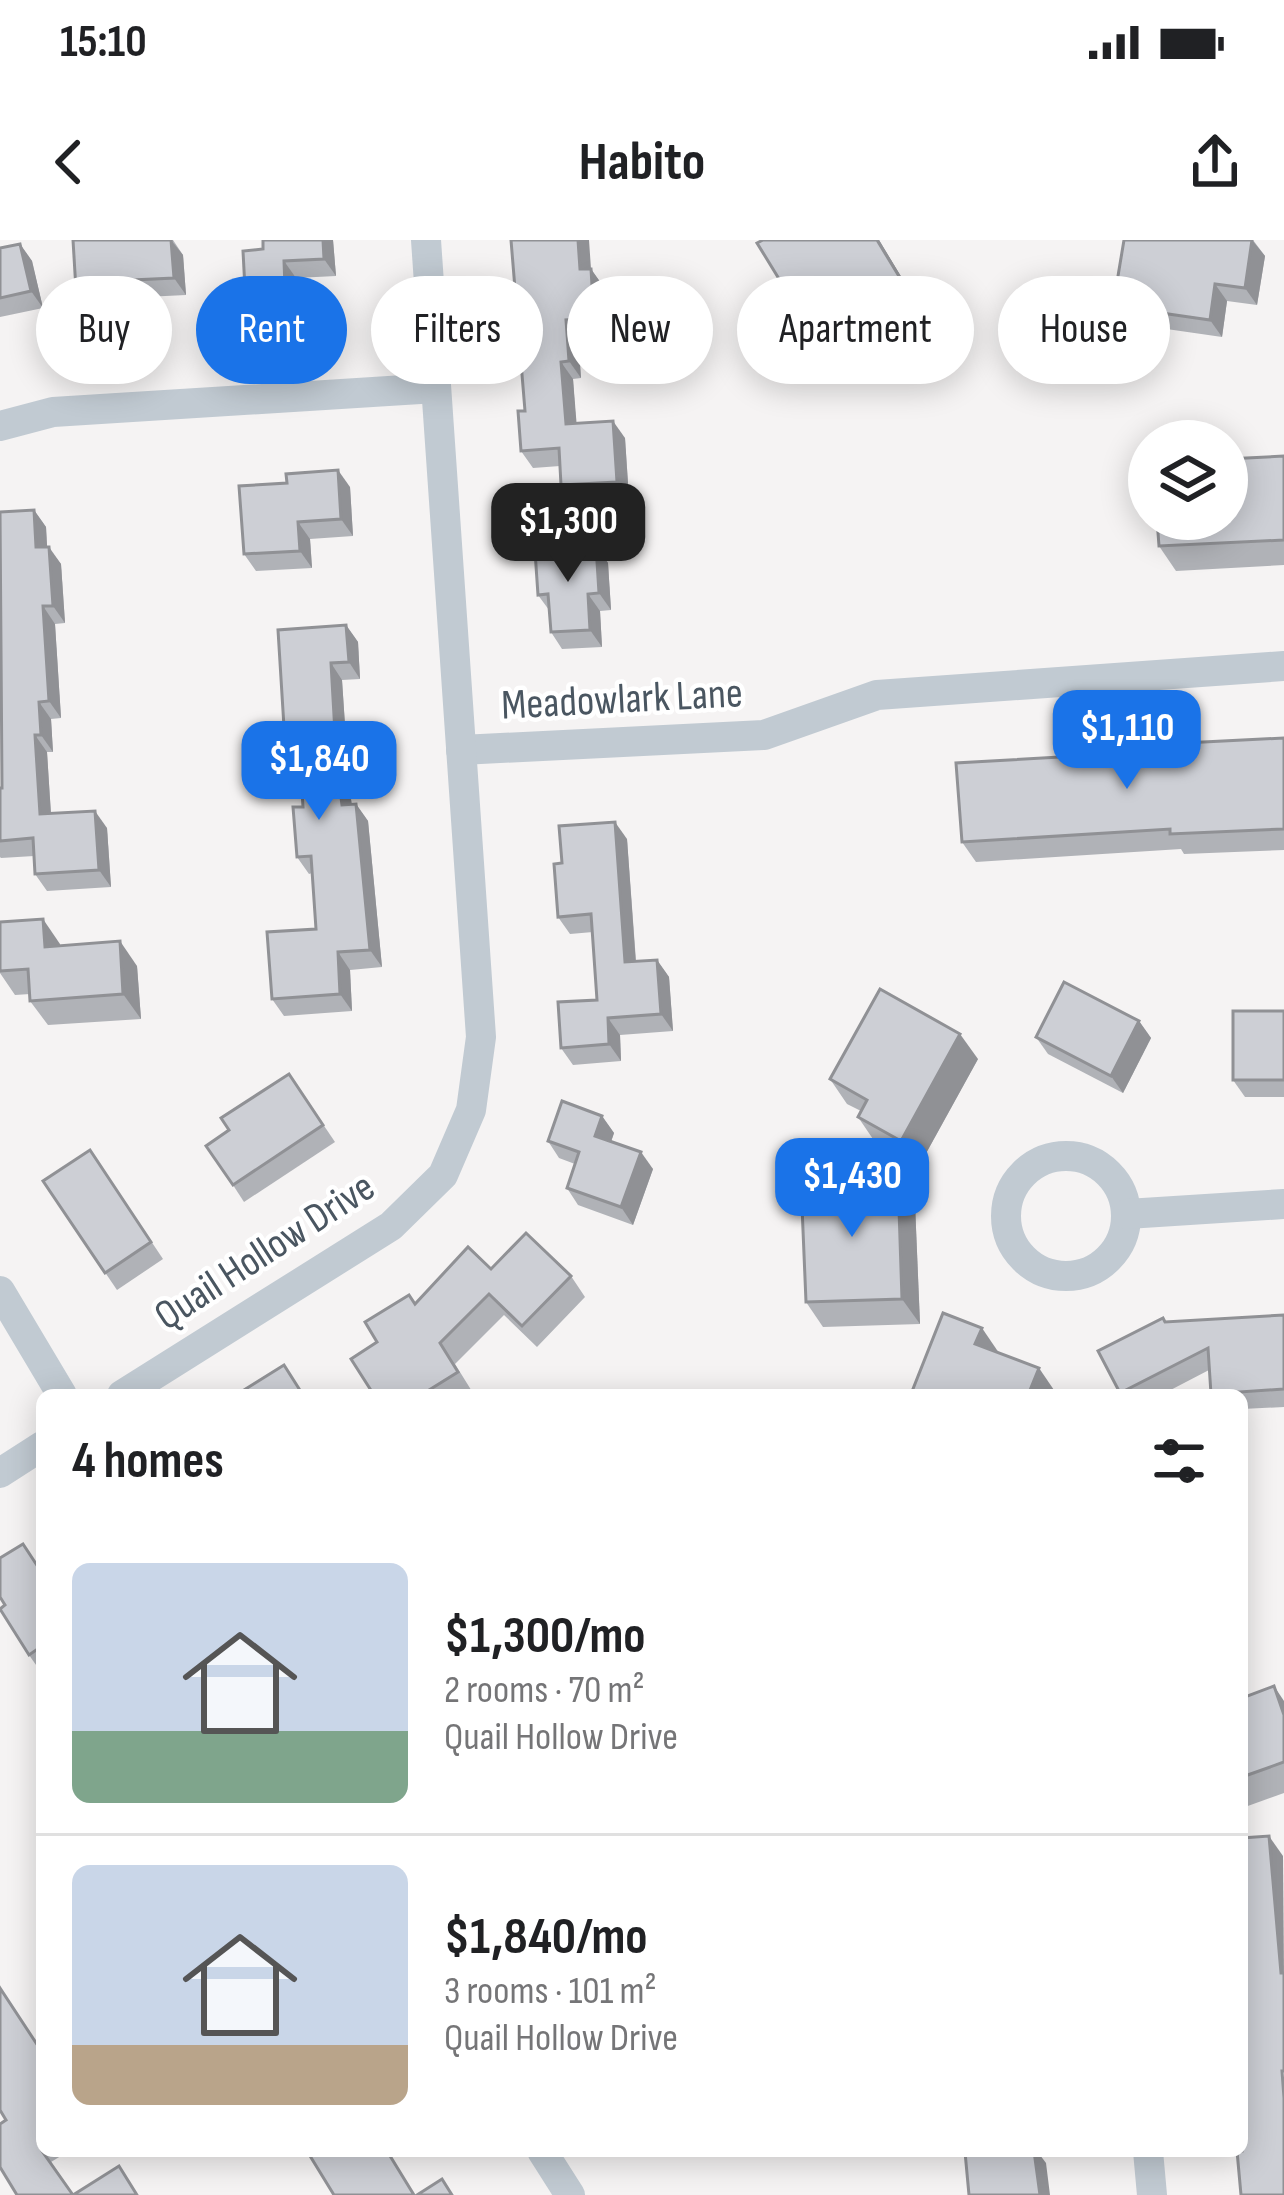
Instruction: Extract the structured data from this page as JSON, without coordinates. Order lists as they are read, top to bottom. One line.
{"streets":{"street":["Meadowlark Lane","Quail Hollow Drive"]},"crossings":[["Meadowlark Lane","Quail Hollow Drive"]],"page":{"status":"15:10","header":"Habito","chip":["Buy","Rent","Filters","New","Apartment","House"],"price":["$1,300","$1,110","$1,840","$1,430"],"heading":"4 homes","list":[{"name":"$1,300/mo","note":"2 rooms · 70 m² · Quail Hollow Drive"},{"name":"$1,840/mo","note":"3 rooms · 101 m² · Quail Hollow Drive"}]}}
